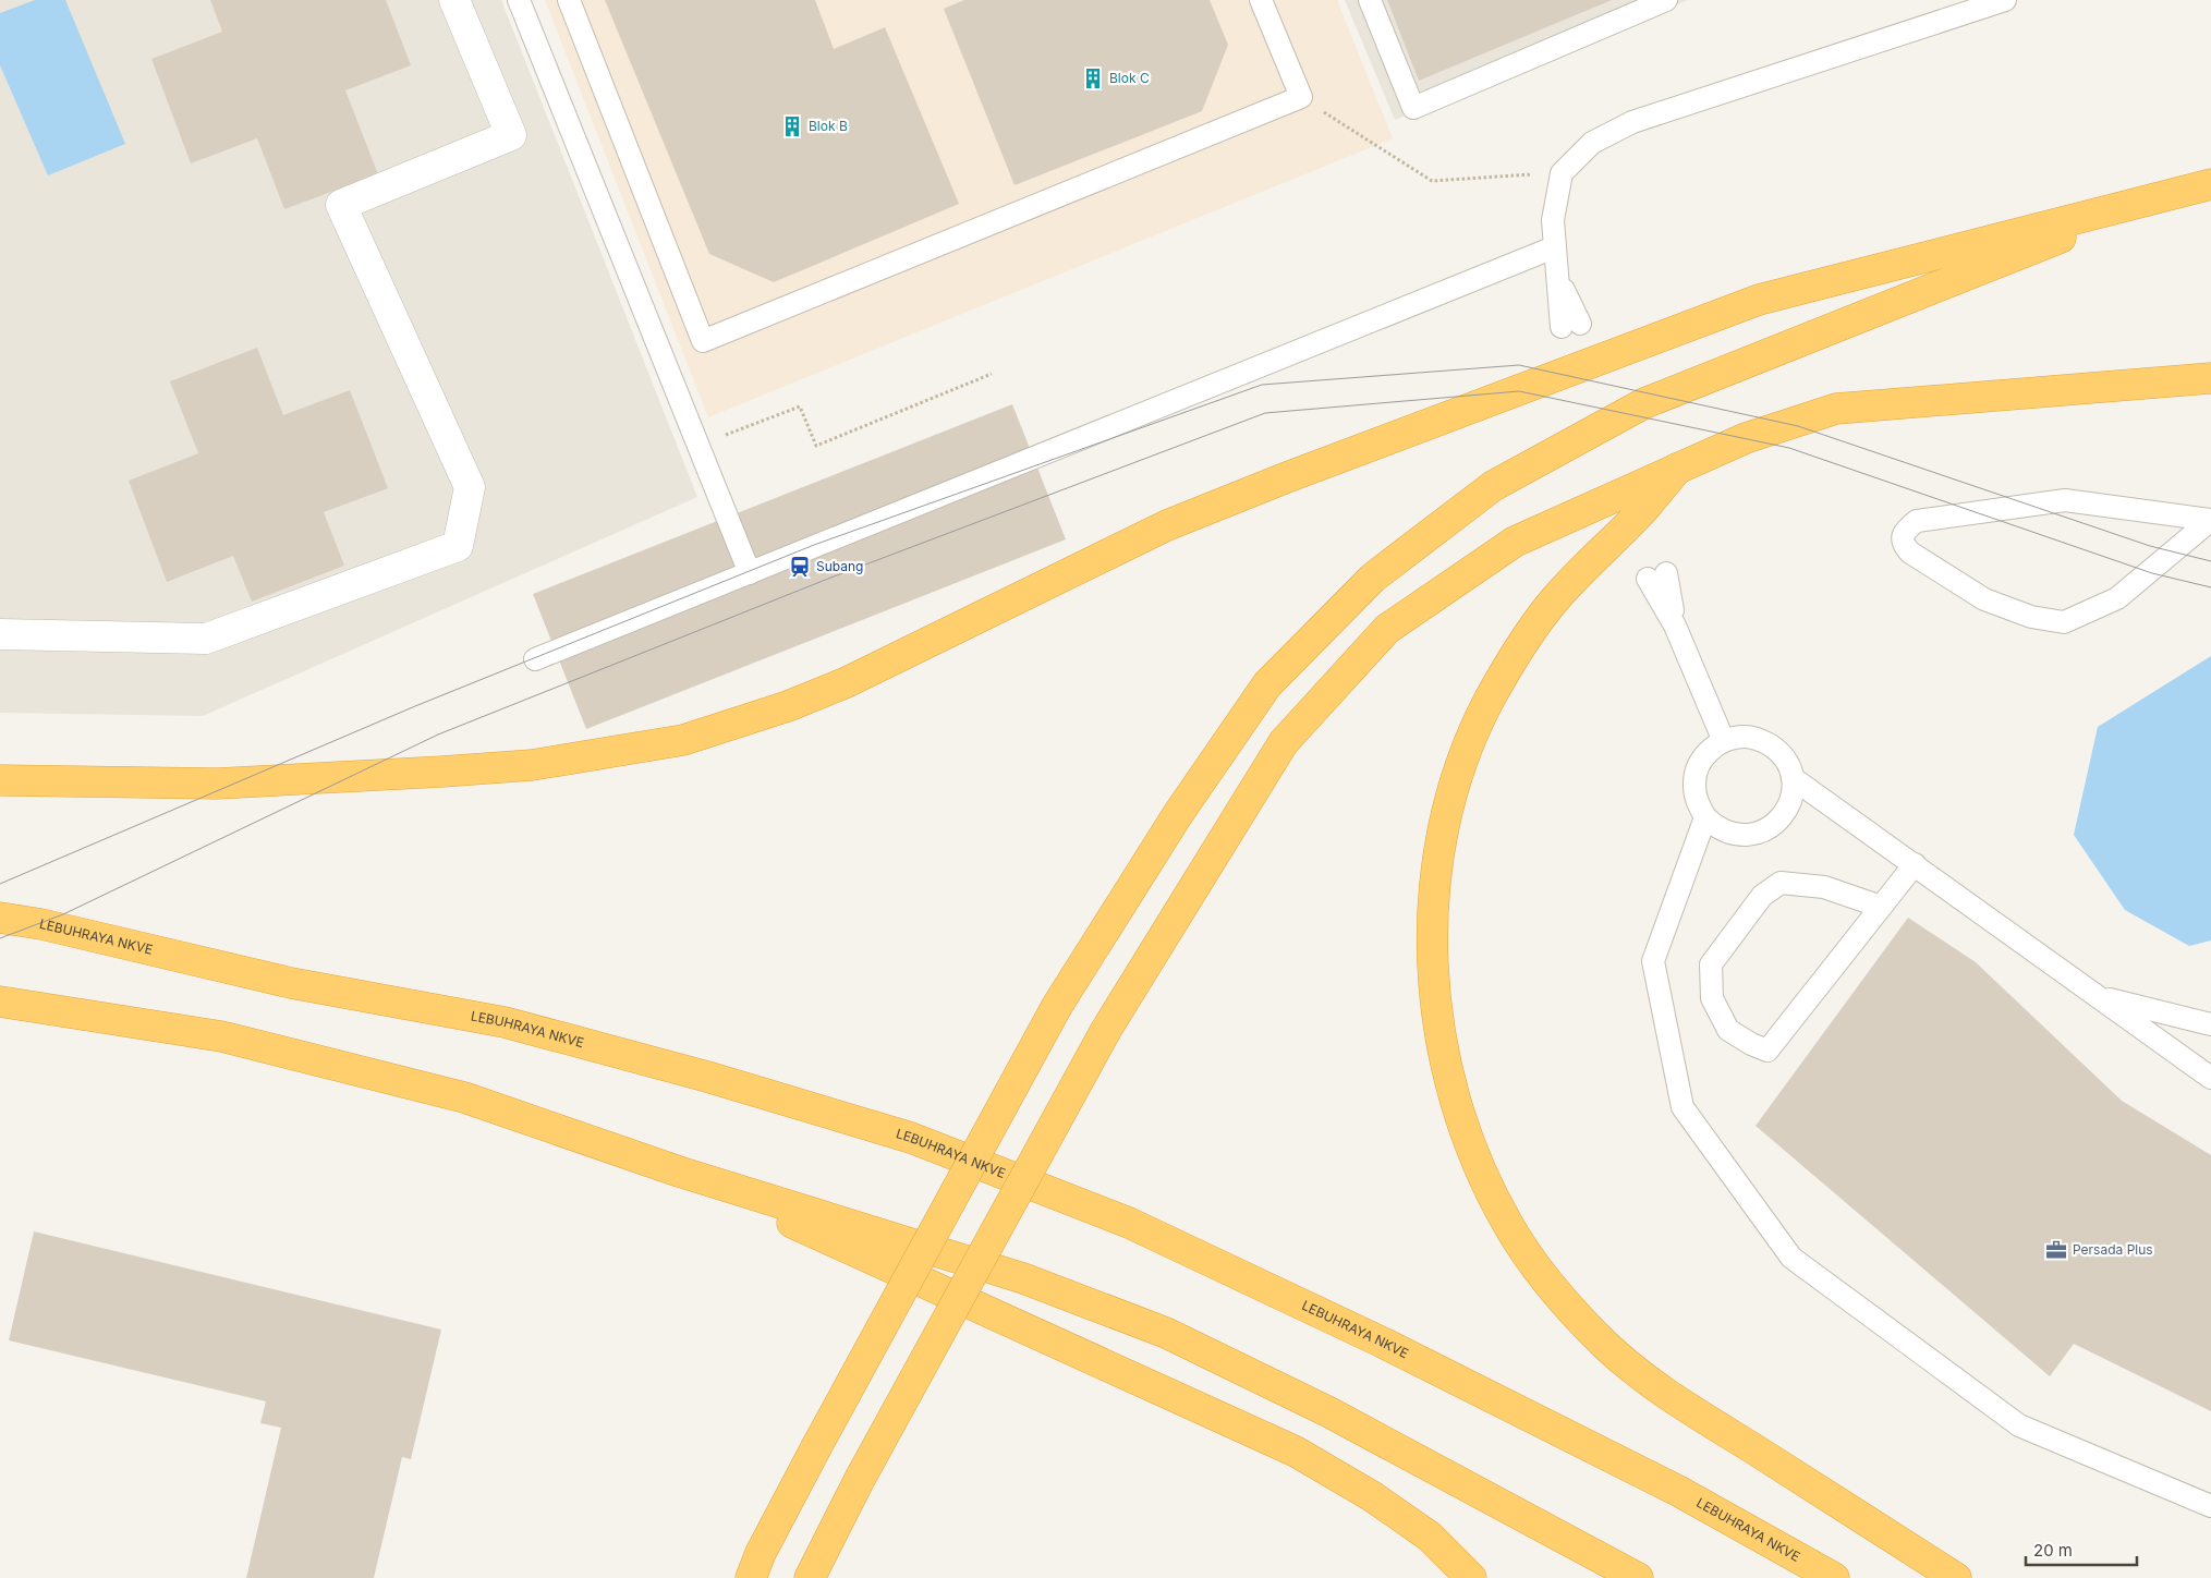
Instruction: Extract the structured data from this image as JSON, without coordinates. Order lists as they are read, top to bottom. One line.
{"streets":{"highway":["LEBUHRAYA NKVE"]},"places":{"building":["Blok C","Blok B"],"station":["Subang"],"office":["Persada Plus"]},"scale_bar":"20 m"}
